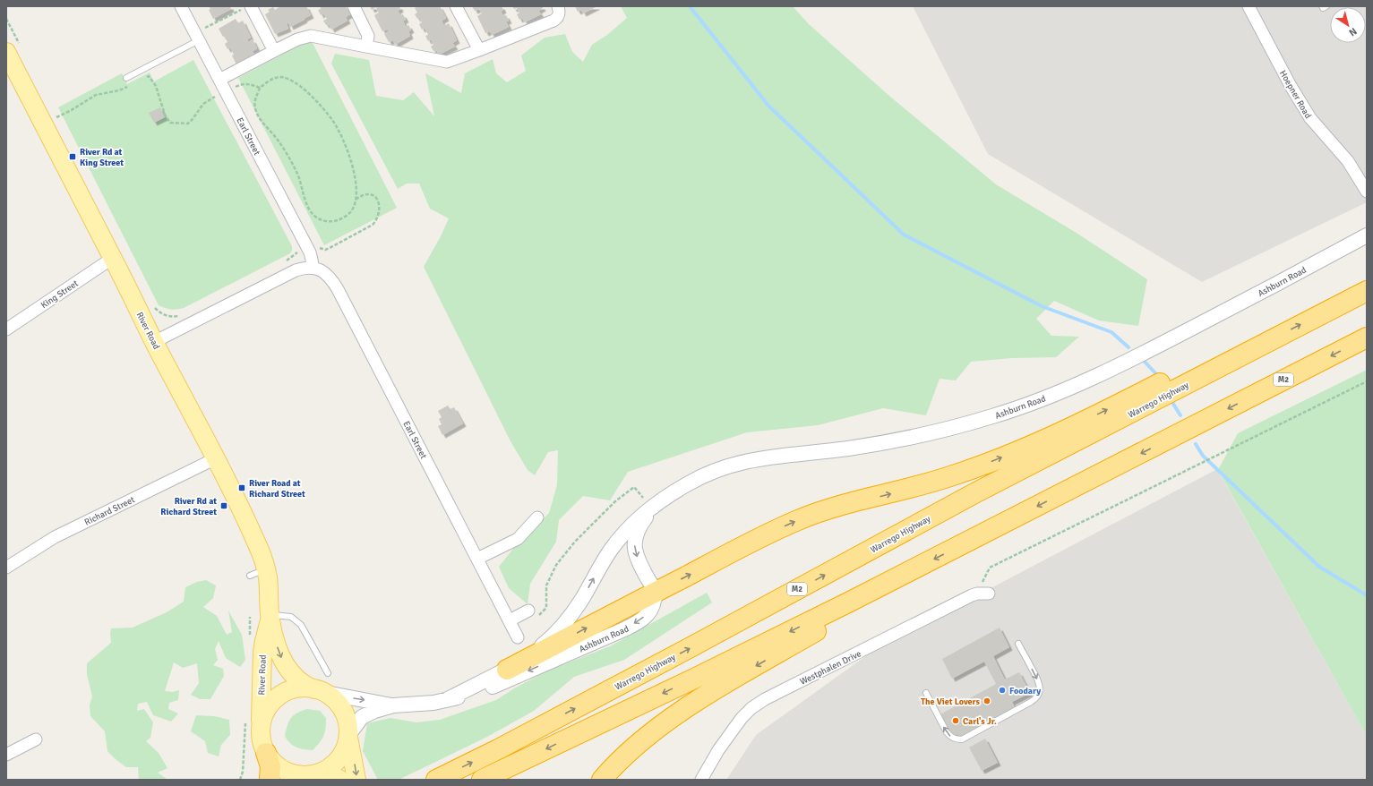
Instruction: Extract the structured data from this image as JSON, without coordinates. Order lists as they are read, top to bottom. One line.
{"streets":{"highway":["M2","Warrego Highway"],"main road":["River Road"],"street":["Hoepner Road","Earl Street","Ashburn Road","King Street","Richard Street","Westphalen Drive"]},"crossings":[["Ashburn Road","River Road"],["King Street","River Road"],["River Road","Richard Street"]],"places":{"transit":["River Rd at King Street","River Road at Richard Street","River Rd at Richard Street"],"other":["Foodary","The Viet Lovers","Carl's Jr."]},"north":"bottom right"}
